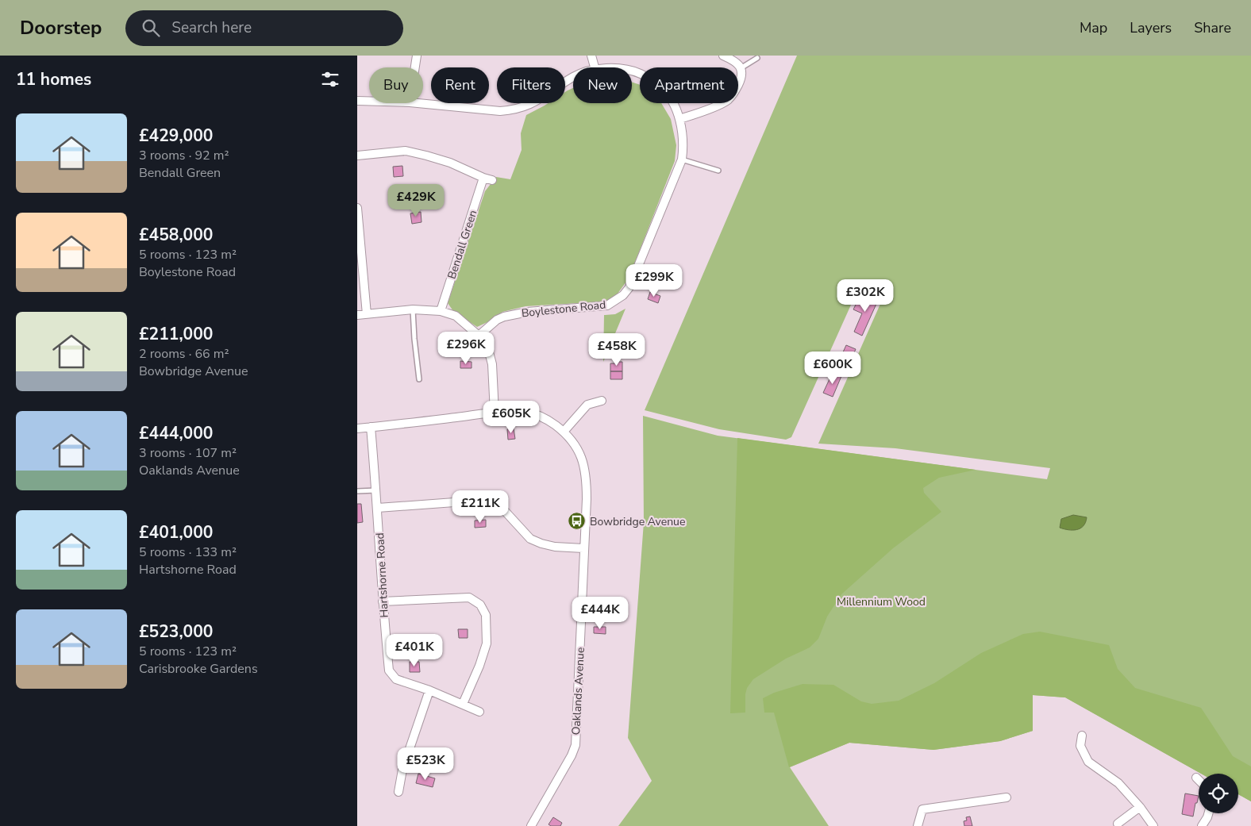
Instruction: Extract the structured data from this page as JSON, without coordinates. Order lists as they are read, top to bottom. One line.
{"streets":{"street":["Bendall Green","Boylestone Road","Hartshorne Road","Oaklands Avenue"]},"crossings":[["Hartshorne Road","Oaklands Avenue"]],"parks":["Millennium Wood"],"places":{"bus stop":["Bowbridge Avenue"]},"page":{"header":"Doorstep","search":"Search here","nav":["Map","Layers","Share"],"heading":"11 homes","chip":["Buy","Rent","Filters","New","Apartment"],"list":[{"name":"£429,000","note":"3 rooms · 92 m² · Bendall Green"},{"name":"£458,000","note":"5 rooms · 123 m² · Boylestone Road"},{"name":"£211,000","note":"2 rooms · 66 m² · Bowbridge Avenue"},{"name":"£444,000","note":"3 rooms · 107 m² · Oaklands Avenue"},{"name":"£401,000","note":"5 rooms · 133 m² · Hartshorne Road"},{"name":"£523,000","note":"5 rooms · 123 m² · Carisbrooke Gardens"}],"price":["£429K","£299K","£302K","£296K","£458K","£600K","£605K","£211K","£444K","£401K","£523K"]}}
